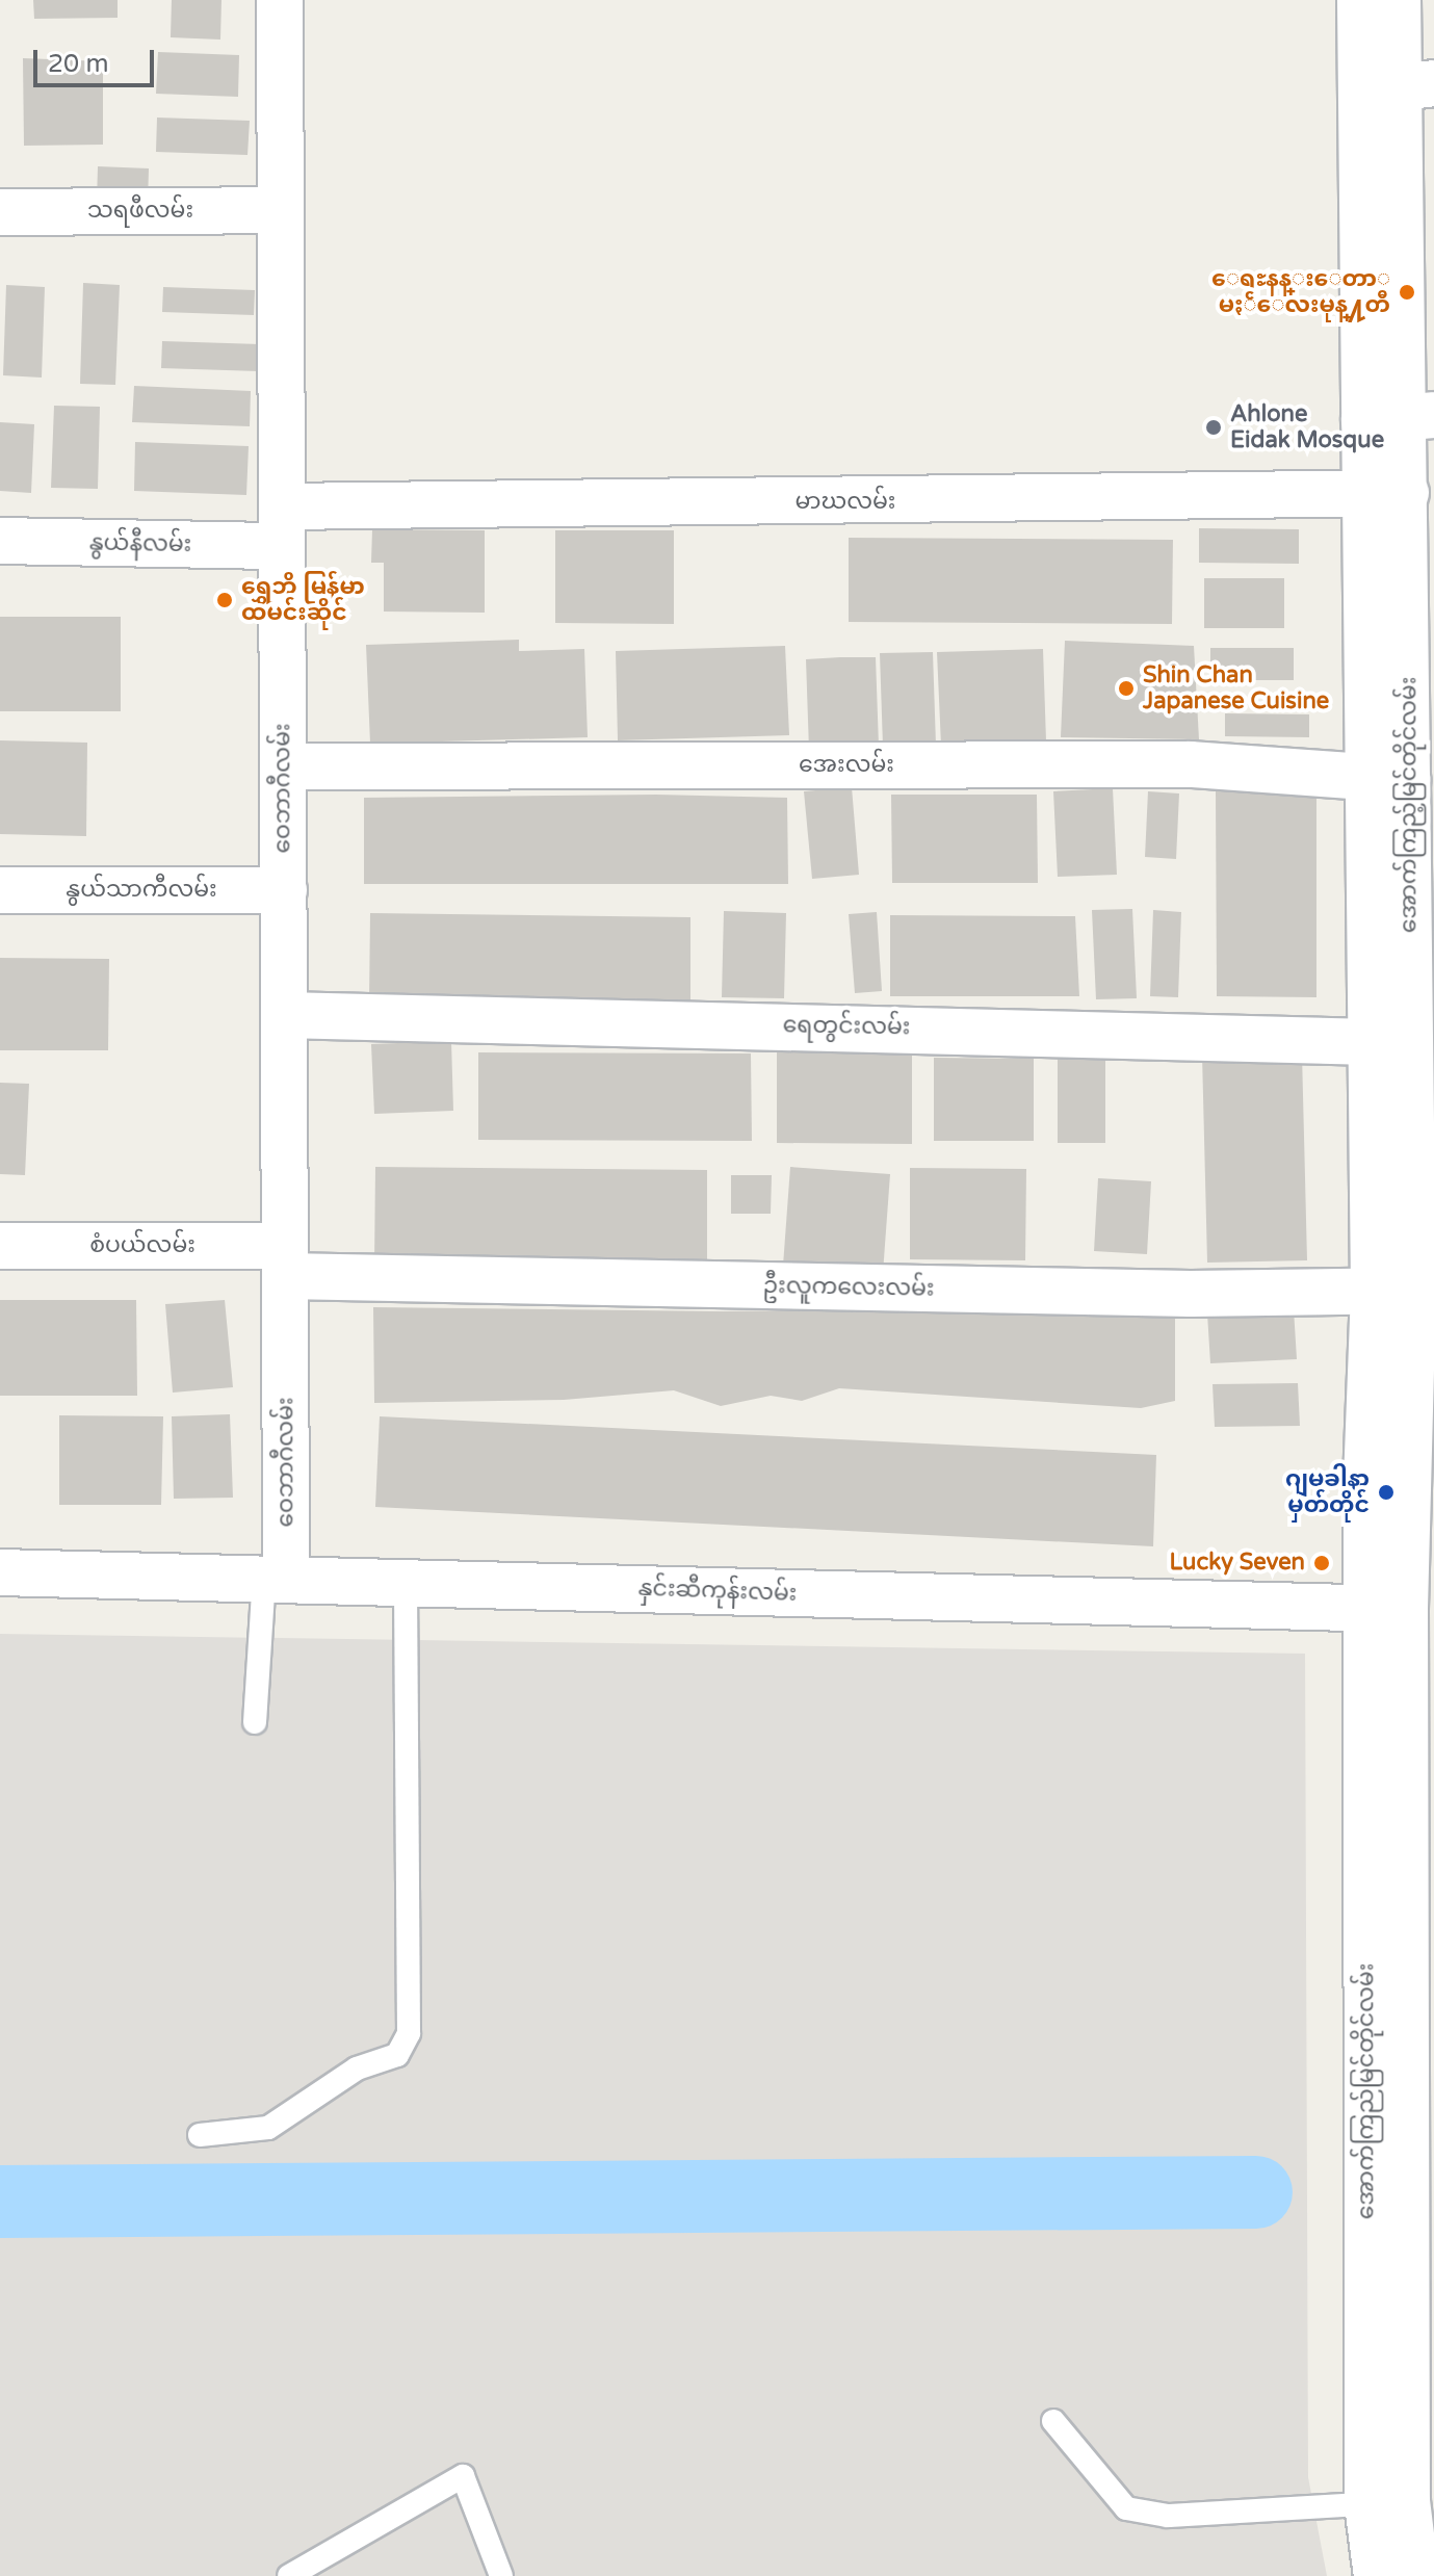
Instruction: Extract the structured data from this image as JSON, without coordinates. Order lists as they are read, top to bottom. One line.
{"streets":{"street":["သရဖီလမ်း","မာဃလမ်း","နွယ်နီလမ်း","အေးလမ်း","ဝေဘာဂီလမ်း","အောက်ကြည့်မြင်တိုင်လမ်း","နွယ်သာကီလမ်း","ရေတွင်းလမ်း","စံပယ်လမ်း","ဦးလူကလေးလမ်း","နှင်းဆီကုန်းလမ်း","အောက်ကြည်မြင်တိုင်လမ်း"]},"crossings":[["သရဖီလမ်း","ဝေဘာဂီလမ်း"],["မာဃလမ်း","နွယ်နီလမ်း"],["မာဃလမ်း","ဝေဘာဂီလမ်း"],["မာဃလမ်း","အောက်ကြည့်မြင်တိုင်လမ်း"],["နွယ်နီလမ်း","ဝေဘာဂီလမ်း"],["အေးလမ်း","ဝေဘာဂီလမ်း"],["အေးလမ်း","အောက်ကြည့်မြင်တိုင်လမ်း"],["ဝေဘာဂီလမ်း","နွယ်သာကီလမ်း"],["ဝေဘာဂီလမ်း","ရေတွင်းလမ်း"],["ဝေဘာဂီလမ်း","စံပယ်လမ်း"],["ဝေဘာဂီလမ်း","ဦးလူကလေးလမ်း"],["ဝေဘာဂီလမ်း","နှင်းဆီကုန်းလမ်း"],["အောက်ကြည့်မြင်တိုင်လမ်း","ရေတွင်းလမ်း"],["အောက်ကြည့်မြင်တိုင်လမ်း","ဦးလူကလေးလမ်း"],["အောက်ကြည့်မြင်တိုင်လမ်း","နှင်းဆီကုန်းလမ်း"],["အောက်ကြည့်မြင်တိုင်လမ်း","အောက်ကြည်မြင်တိုင်လမ်း"],["စံပယ်လမ်း","ဦးလူကလေးလမ်း"],["နှင်းဆီကုန်းလမ်း","အောက်ကြည်မြင်တိုင်လမ်း"]],"places":["ေရႊနန္းေတာ္ မႏၲေလးမုန္႔တီ","Ahlone Eidak Mosque","ရွှေဘို မြန်မာ ထမင်းဆိုင်","Shin Chan Japanese Cuisine","ဂျမခါနာ မှတ်တိုင်","Lucky Seven"],"scale_bar":"20 m"}
